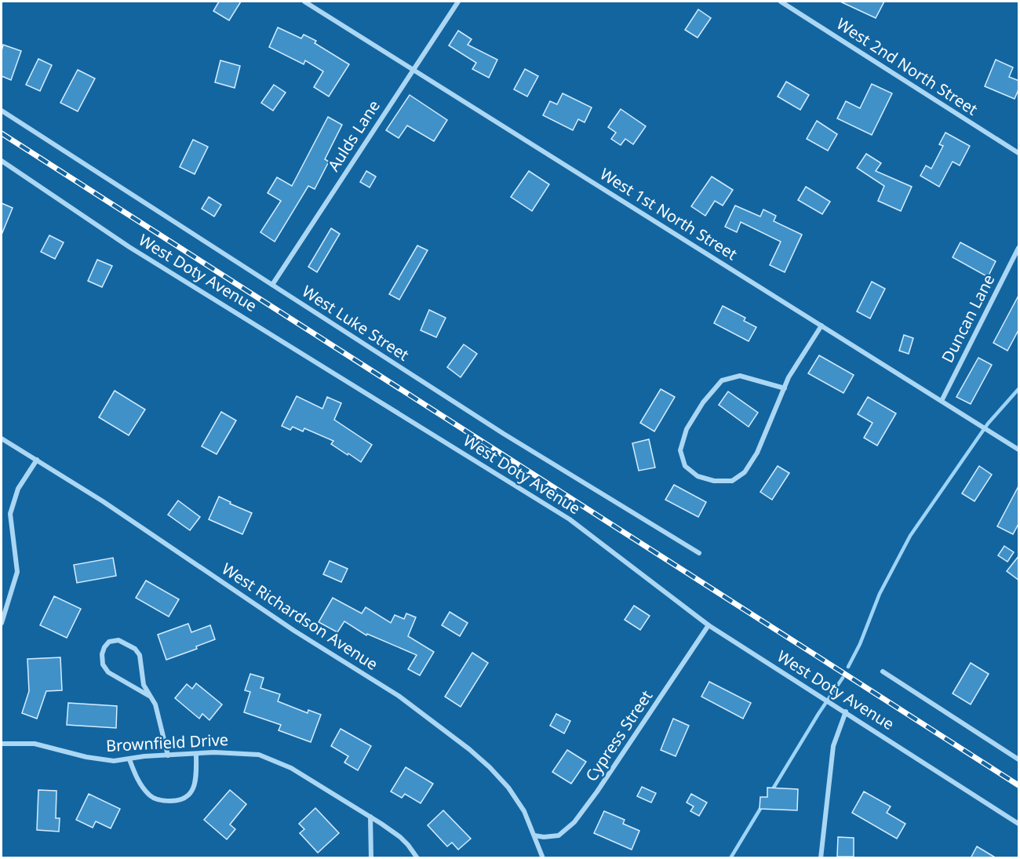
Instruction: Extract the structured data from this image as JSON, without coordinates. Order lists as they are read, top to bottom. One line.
{"streets":{"street":["West 2nd North Street","Aulds Lane","West 1st North Street","West Doty Avenue","Duncan Lane","West Luke Street","West Richardson Avenue","Cypress Street","Brownfield Drive"]},"crossings":[["Aulds Lane","West 1st North Street"],["Aulds Lane","West Luke Street"],["West 1st North Street","Duncan Lane"],["West Doty Avenue","Cypress Street"],["West Richardson Avenue","Cypress Street"]]}
